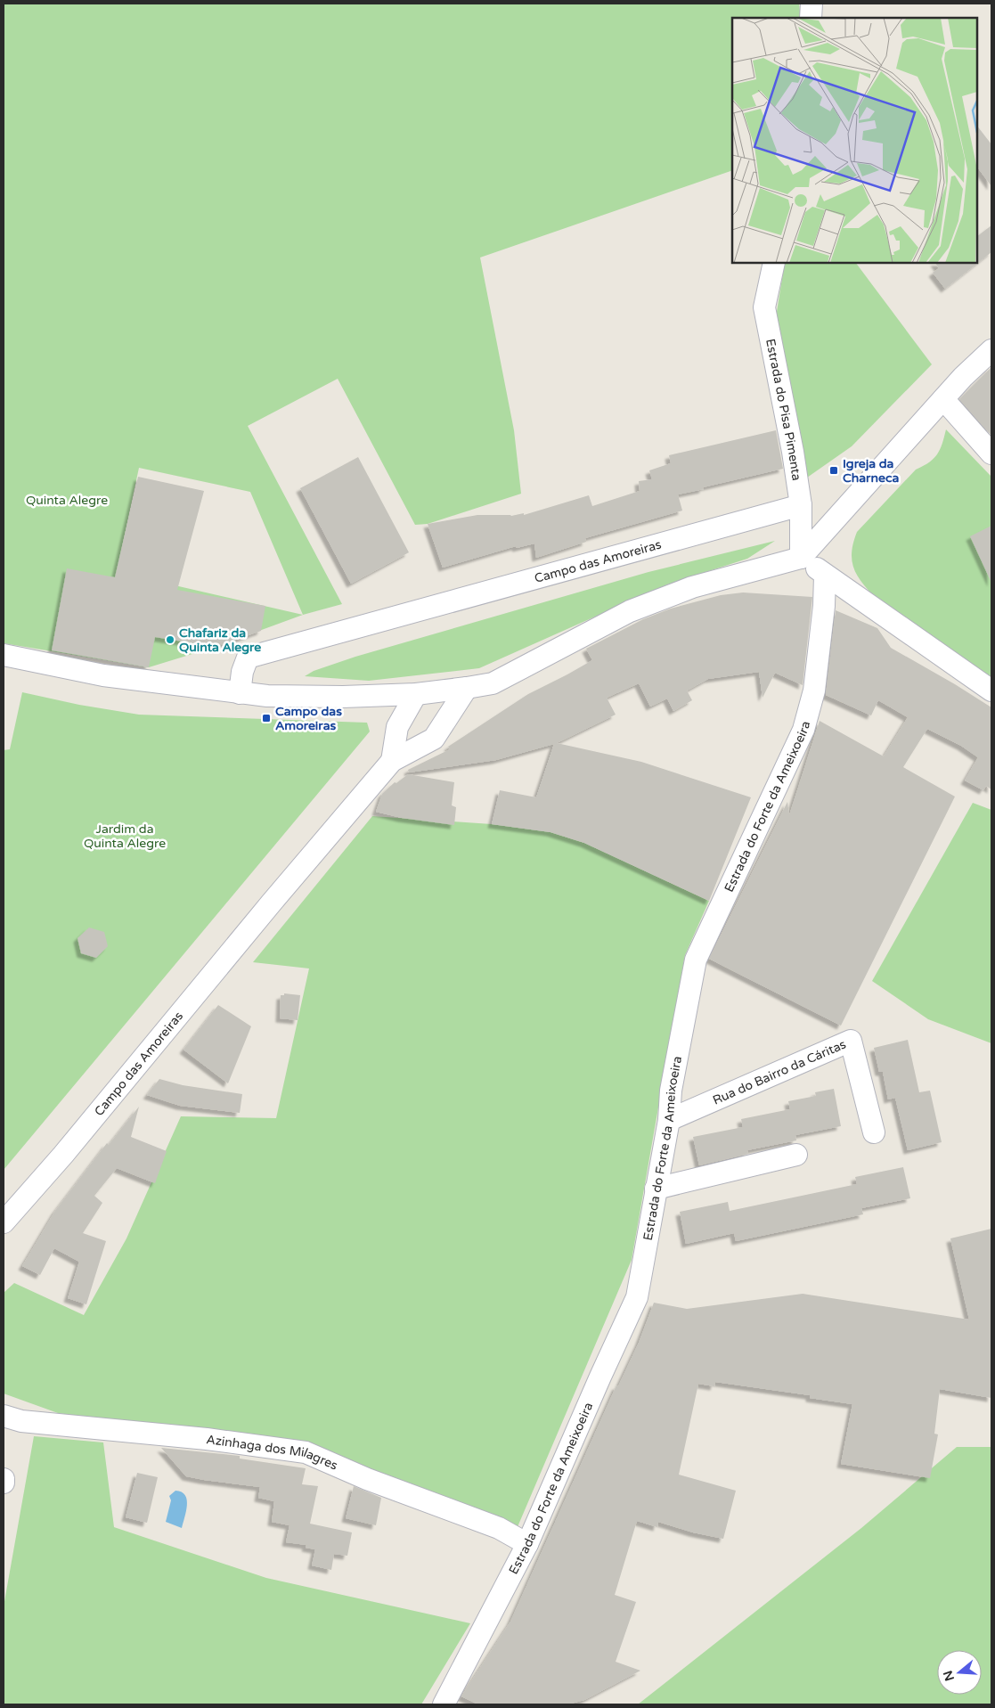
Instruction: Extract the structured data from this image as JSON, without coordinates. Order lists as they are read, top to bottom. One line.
{"streets":{"street":["Estrada do Pisa Pimenta","Campo das Amoreiras","Estrada do Forte da Ameixoeira","Rua do Bairro da Cáritas","Azinhaga dos Milagres"]},"crossings":[["Estrada do Pisa Pimenta","Campo das Amoreiras"],["Estrada do Forte da Ameixoeira","Rua do Bairro da Cáritas"],["Estrada do Forte da Ameixoeira","Azinhaga dos Milagres"]],"parks":["Quinta Alegre","Jardim da Quinta Alegre"],"places":{"transit":["Igreja da Charneca","Campo das Amoreiras"],"other":["Chafariz da Quinta Alegre"]},"north":"left"}
